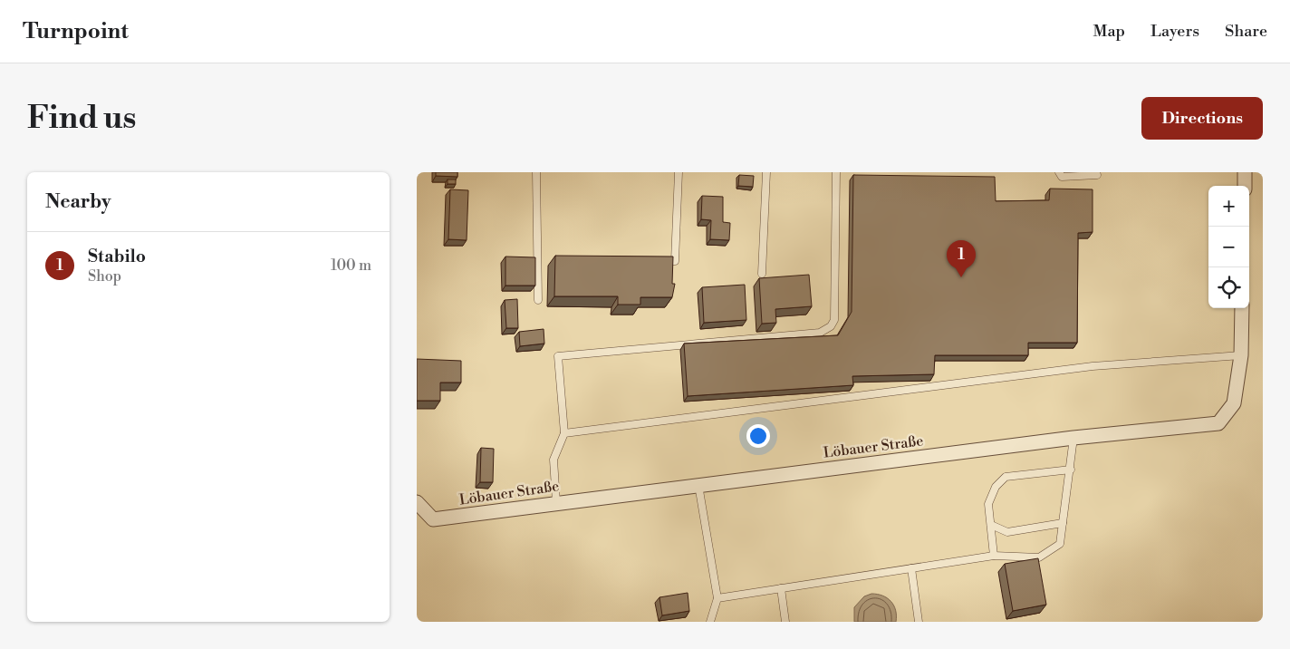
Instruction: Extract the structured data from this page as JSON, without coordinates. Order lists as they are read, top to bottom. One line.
{"streets":{"street":["Löbauer Straße"]},"page":{"header":"Turnpoint","nav":["Map","Layers","Share"],"buttons":"Directions","title":"Find us","heading":"Nearby","map_buttons":["+","−"],"list":[{"mark":"1","name":"Stabilo","note":"Shop","value":"100 m"}],"pins":"1"}}
